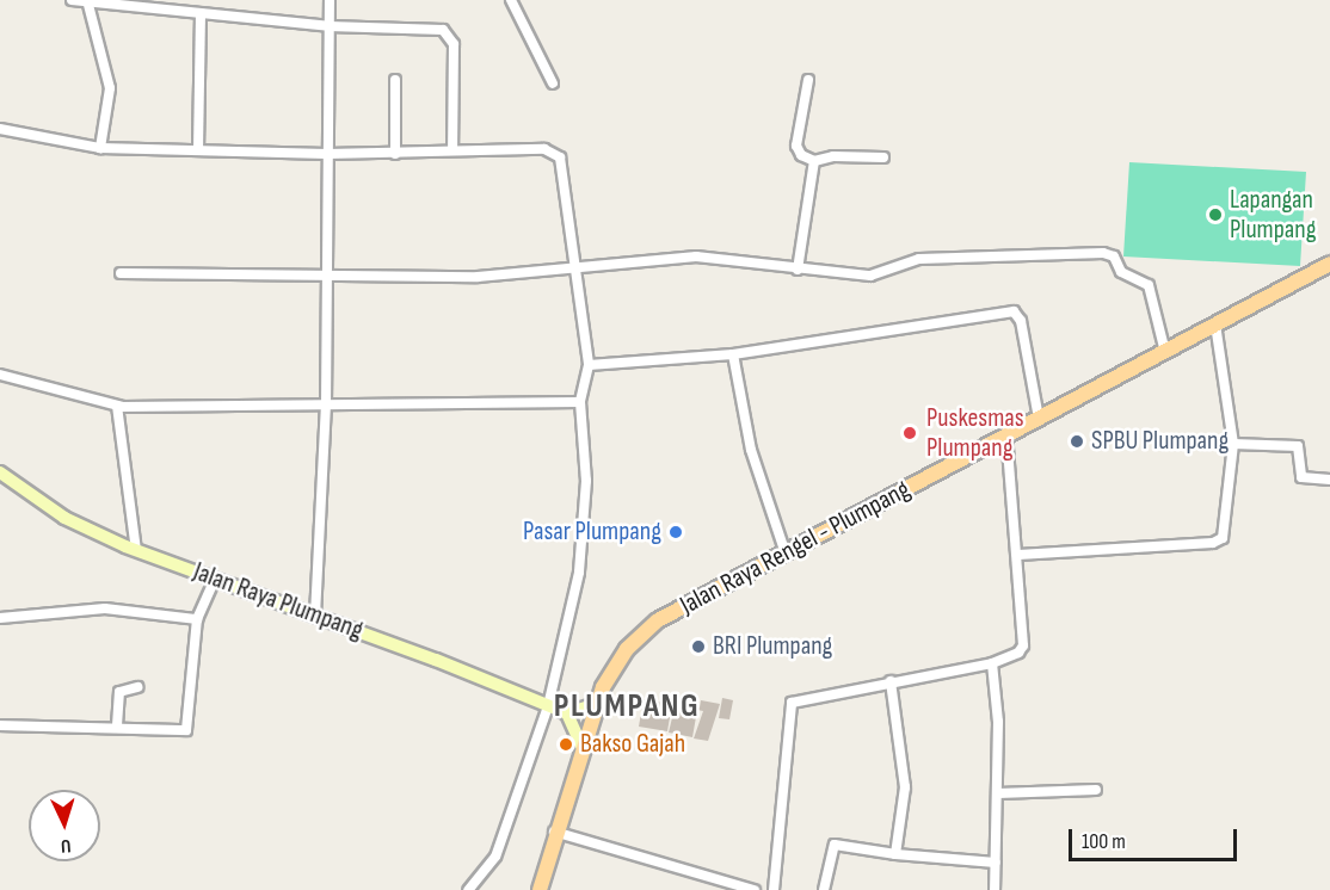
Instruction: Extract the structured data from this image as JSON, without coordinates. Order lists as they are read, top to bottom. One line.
{"streets":{"main road":["Jalan Raya Rengel - Plumpang"],"street":["Jalan Raya Plumpang"]},"districts":["PLUMPANG"],"places":["Lapangan Plumpang","Puskesmas Plumpang","SPBU Plumpang","Pasar Plumpang","BRI Plumpang","Bakso Gajah"],"scale_bar":"100 m","north":"bottom"}
